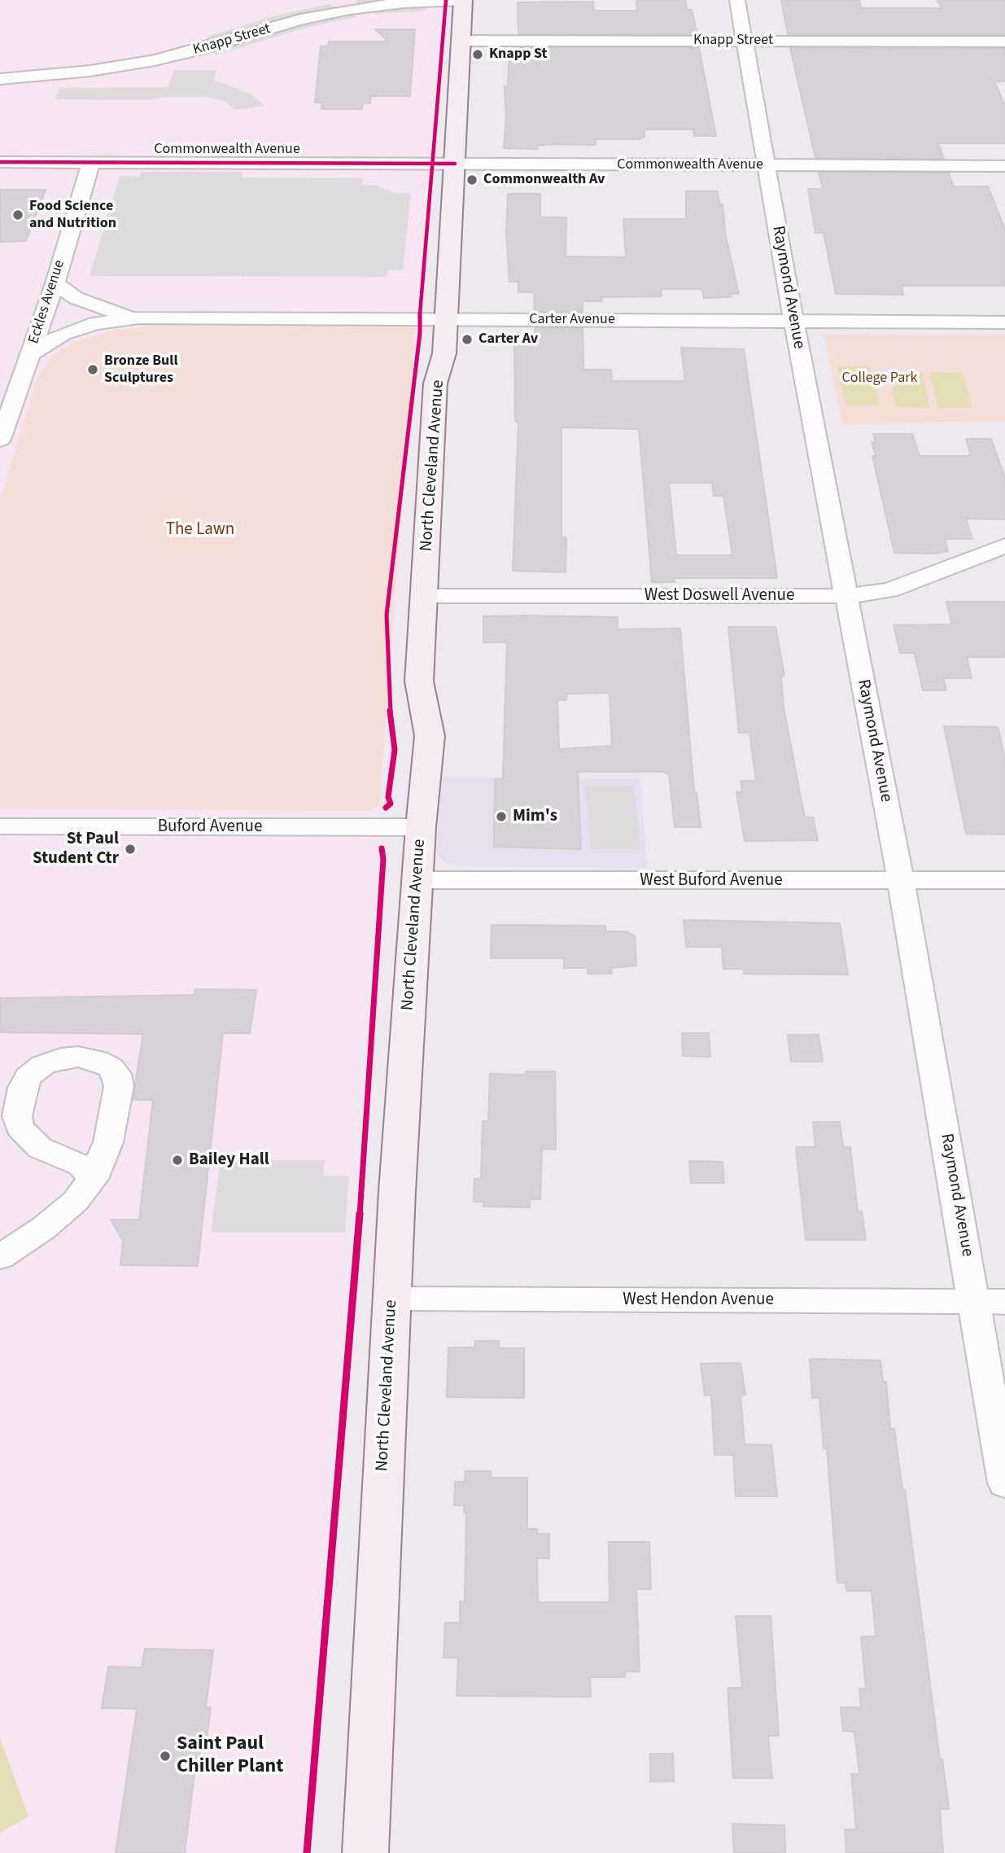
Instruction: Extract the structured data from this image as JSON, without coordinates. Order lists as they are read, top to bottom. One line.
{"streets":{"main road":["North Cleveland Avenue"],"street":["Knapp Street","Commonwealth Avenue","Raymond Avenue","Eckles Avenue","Carter Avenue","West Doswell Avenue","Buford Avenue","West Buford Avenue","West Hendon Avenue"]},"crossings":[["Knapp Street","Raymond Avenue"],["Knapp Street","North Cleveland Avenue"],["Commonwealth Avenue","Raymond Avenue"],["Commonwealth Avenue","Eckles Avenue"],["Commonwealth Avenue","North Cleveland Avenue"],["Raymond Avenue","Carter Avenue"],["Raymond Avenue","West Doswell Avenue"],["Raymond Avenue","West Buford Avenue"],["Raymond Avenue","West Hendon Avenue"],["Eckles Avenue","Carter Avenue"],["Carter Avenue","North Cleveland Avenue"],["North Cleveland Avenue","West Doswell Avenue"],["North Cleveland Avenue","Buford Avenue"],["North Cleveland Avenue","West Buford Avenue"],["North Cleveland Avenue","West Hendon Avenue"]],"parks":["College Park","The Lawn"],"places":["Knapp St","Commonwealth Av","Food Science and Nutrition","Carter Av","Bronze Bull Sculptures","Mim's","St Paul Student Ctr","Bailey Hall","Saint Paul Chiller Plant"]}
